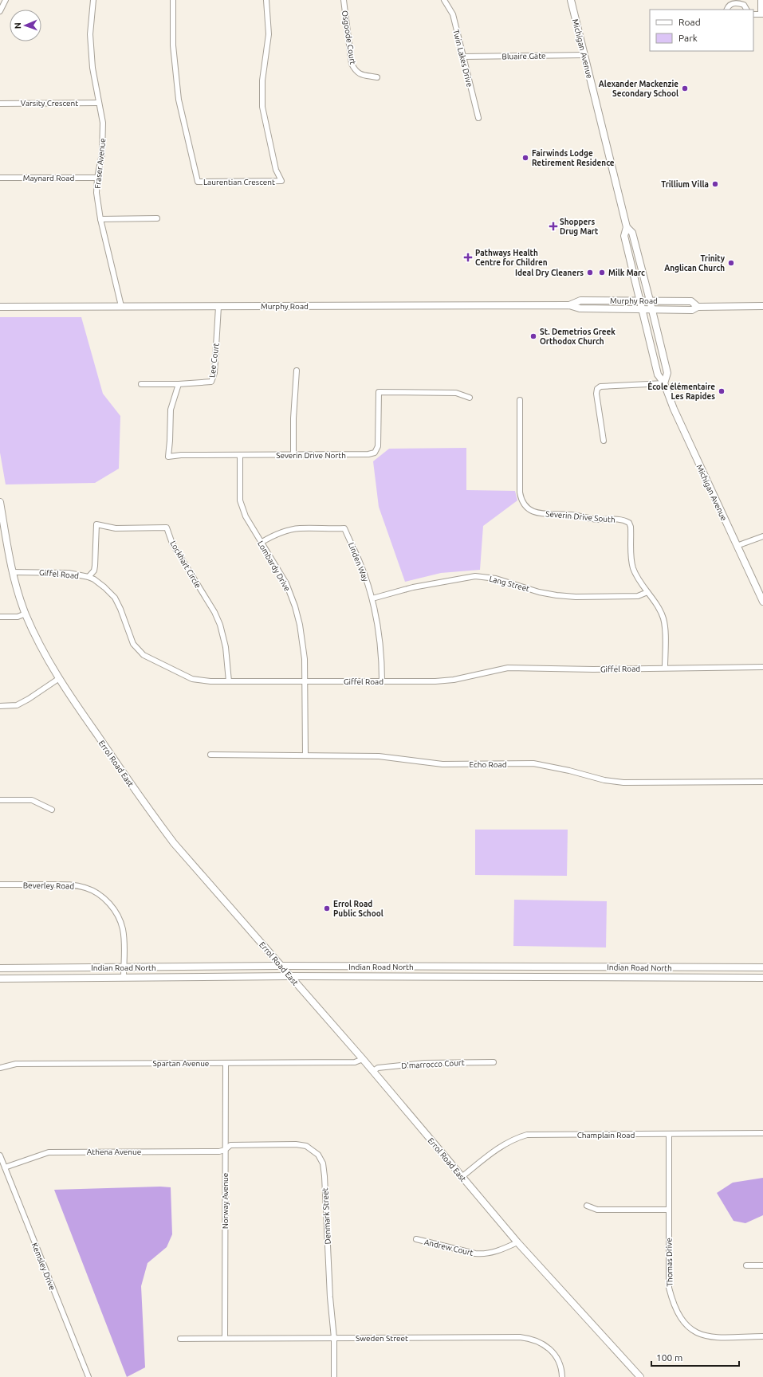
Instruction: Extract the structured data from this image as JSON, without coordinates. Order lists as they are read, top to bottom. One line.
{"streets":{"main road":["Michigan Avenue","Murphy Road","Errol Road East","Indian Road North"],"street":["Osgoode Court","Bluaire Gate","Twin Lakes Drive","Varsity Crescent","Fraser Avenue","Maynard Road","Laurentian Crescent","Lee Court","Severin Drive North","Severin Drive South","Linden Way","Lockhart Circle","Lombardy Drive","Giffel Road","Lang Street","Echo Road","Beverley Road","Spartan Avenue","D'marrocco Court","Champlain Road","Athena Avenue","Norway Avenue","Denmark Street","Andrew Court","Thomas Drive","Kemsley Drive","Sweden Street"]},"crossings":[["Michigan Avenue","Bluaire Gate"],["Michigan Avenue","Murphy Road"],["Bluaire Gate","Twin Lakes Drive"],["Varsity Crescent","Fraser Avenue"],["Fraser Avenue","Maynard Road"],["Fraser Avenue","Murphy Road"],["Murphy Road","Lee Court"],["Lee Court","Severin Drive North"],["Severin Drive North","Lombardy Drive"],["Severin Drive South","Giffel Road"],["Severin Drive South","Lang Street"],["Linden Way","Lombardy Drive"],["Linden Way","Giffel Road"],["Linden Way","Lang Street"],["Lockhart Circle","Giffel Road"],["Lombardy Drive","Giffel Road"],["Lombardy Drive","Echo Road"],["Giffel Road","Errol Road East"],["Errol Road East","Indian Road North"],["Errol Road East","Spartan Avenue"],["Errol Road East","D'marrocco Court"],["Errol Road East","Champlain Road"],["Errol Road East","Andrew Court"],["Beverley Road","Indian Road North"],["Spartan Avenue","Norway Avenue"],["Champlain Road","Thomas Drive"],["Athena Avenue","Norway Avenue"],["Athena Avenue","Denmark Street"],["Athena Avenue","Kemsley Drive"],["Norway Avenue","Denmark Street"],["Norway Avenue","Sweden Street"],["Denmark Street","Sweden Street"]],"places":{"other":["Alexander Mackenzie Secondary School","Fairwinds Lodge Retirement Residence","Trillium Villa","Trinity Anglican Church","Ideal Dry Cleaners","Milk Marc","St. Demetrios Greek Orthodox Church","École élémentaire Les Rapides","Errol Road Public School"],"health":["Shoppers Drug Mart","Pathways Health Centre for Children"]},"legend":["Road","Park"],"scale_bar":"100 m","north":"left"}
